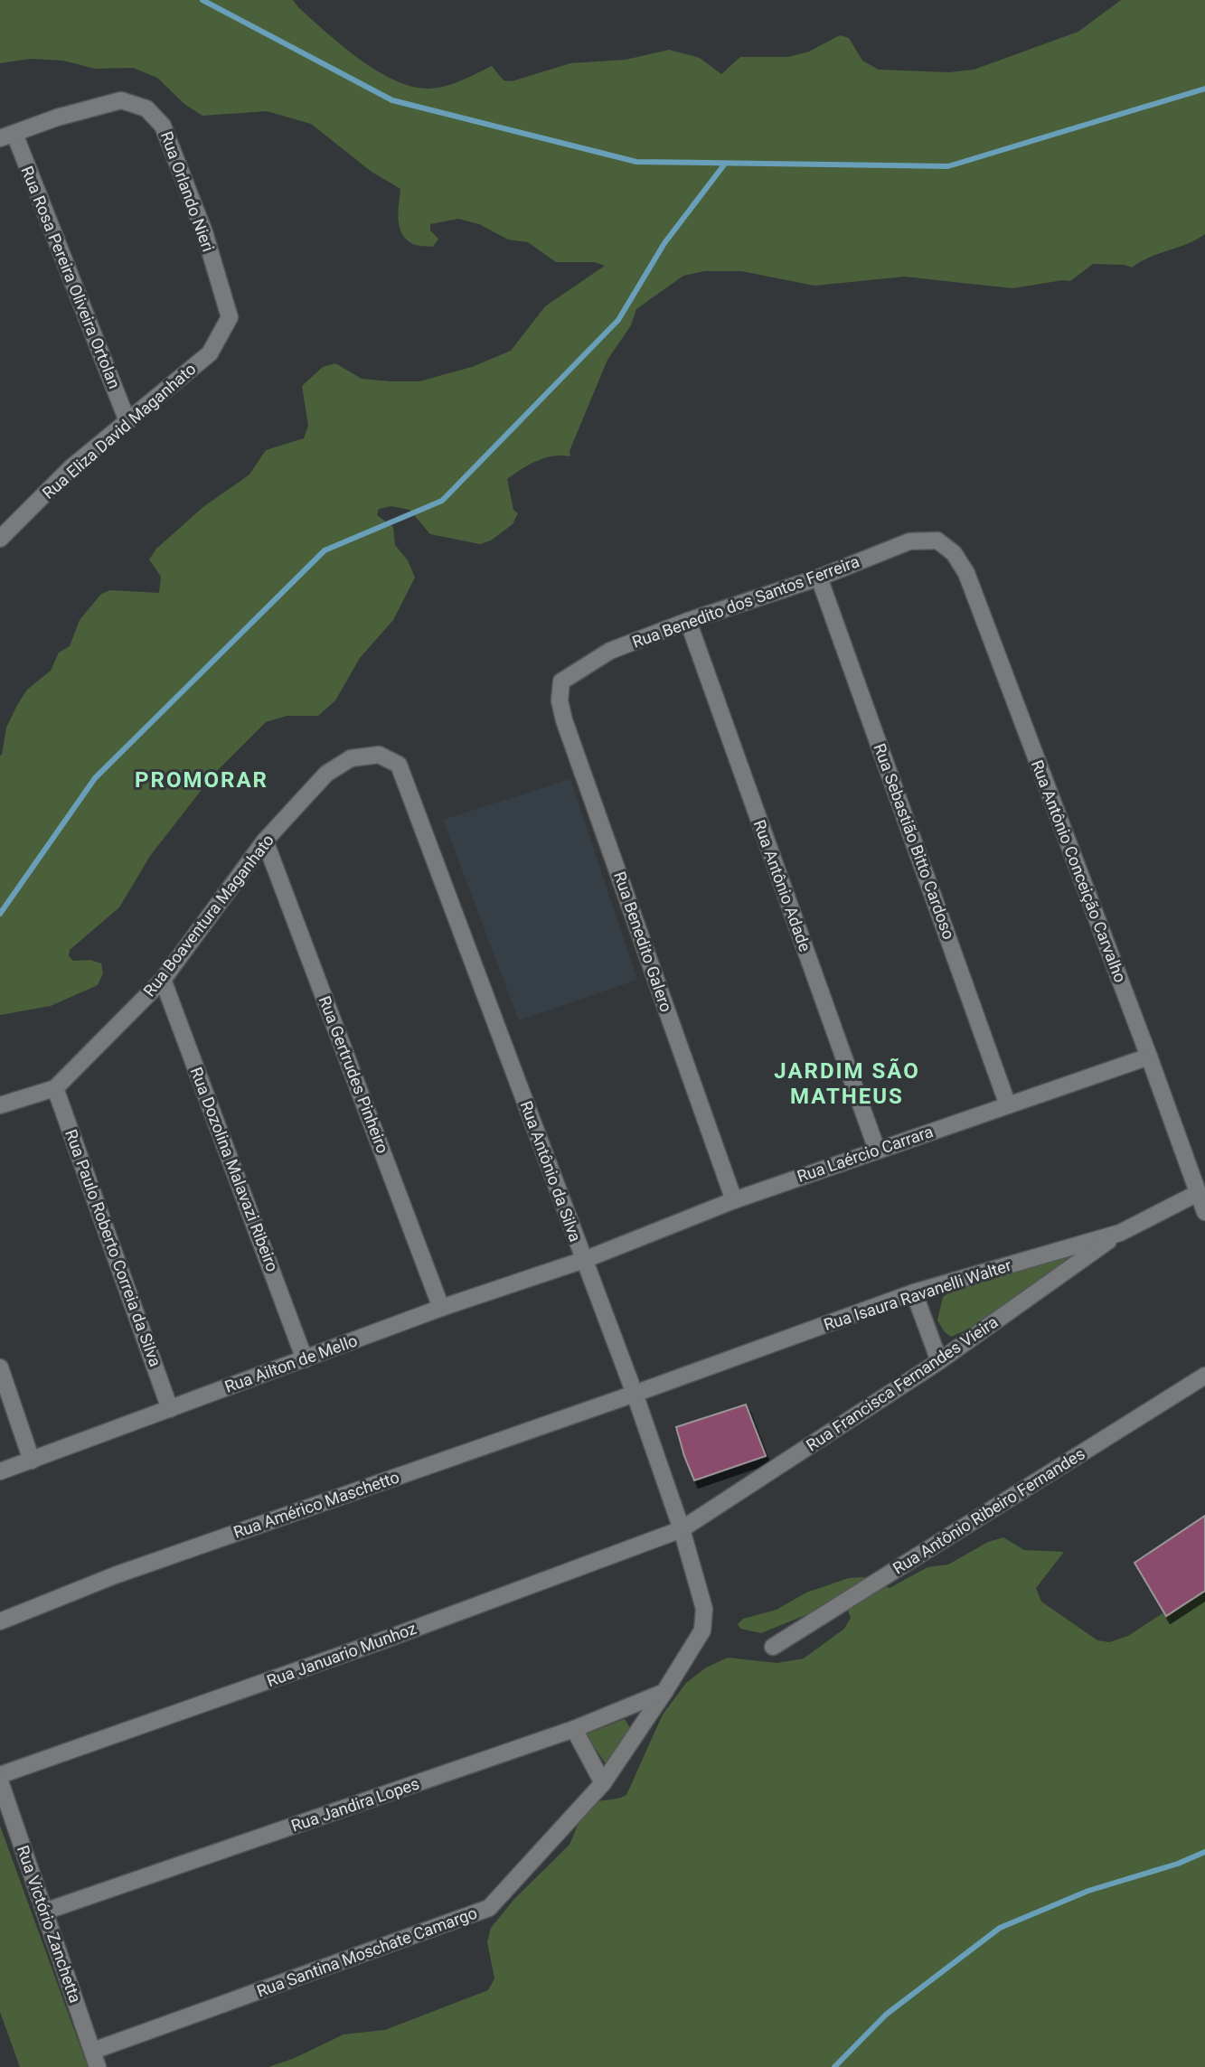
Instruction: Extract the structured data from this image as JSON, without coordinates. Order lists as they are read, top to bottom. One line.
{"streets":{"street":["Rua Orlando Nieri","Rua Rosa Pereira Oliveira Ortolan","Rua Eliza David Maganhato","Rua Benedito dos Santos Ferreira","Rua Sebastião Bitto Cardoso","Rua Antônio Conceição Carvalho","Rua Antônio Adade","Rua Boaventura Maganhato","Rua Benedito Galero","Rua Gertrudes Pinheiro","Rua Laércio Carrara","Rua Dozolina Malavazi Ribeiro","Rua Antônio da Silva","Rua Paulo Roberto Correia da Silva","Rua Isaura Ravanelli Walter","Rua Ailton de Mello","Rua Francisca Fernandes Vieira","Rua Américo Maschetto","Rua Antônio Ribeiro Fernandes","Rua Januario Munhoz","Rua Jandira Lopes","Rua Victório Zanchetta","Rua Santina Moschate Camargo"]},"crossings":[["Rua Orlando Nieri","Rua Rosa Pereira Oliveira Ortolan"],["Rua Orlando Nieri","Rua Eliza David Maganhato"],["Rua Rosa Pereira Oliveira Ortolan","Rua Eliza David Maganhato"],["Rua Benedito dos Santos Ferreira","Rua Sebastião Bitto Cardoso"],["Rua Benedito dos Santos Ferreira","Rua Antônio Conceição Carvalho"],["Rua Benedito dos Santos Ferreira","Rua Antônio Adade"],["Rua Benedito dos Santos Ferreira","Rua Benedito Galero"],["Rua Sebastião Bitto Cardoso","Rua Laércio Carrara"],["Rua Antônio Conceição Carvalho","Rua Laércio Carrara"],["Rua Antônio Conceição Carvalho","Rua Isaura Ravanelli Walter"],["Rua Antônio Adade","Rua Laércio Carrara"],["Rua Boaventura Maganhato","Rua Gertrudes Pinheiro"],["Rua Boaventura Maganhato","Rua Dozolina Malavazi Ribeiro"],["Rua Boaventura Maganhato","Rua Antônio da Silva"],["Rua Boaventura Maganhato","Rua Paulo Roberto Correia da Silva"],["Rua Benedito Galero","Rua Laércio Carrara"],["Rua Gertrudes Pinheiro","Rua Ailton de Mello"],["Rua Laércio Carrara","Rua Antônio da Silva"],["Rua Laércio Carrara","Rua Ailton de Mello"],["Rua Dozolina Malavazi Ribeiro","Rua Ailton de Mello"],["Rua Antônio da Silva","Rua Isaura Ravanelli Walter"],["Rua Antônio da Silva","Rua Ailton de Mello"],["Rua Antônio da Silva","Rua Francisca Fernandes Vieira"],["Rua Antônio da Silva","Rua Américo Maschetto"],["Rua Antônio da Silva","Rua Januario Munhoz"],["Rua Antônio da Silva","Rua Santina Moschate Camargo"],["Rua Paulo Roberto Correia da Silva","Rua Ailton de Mello"],["Rua Isaura Ravanelli Walter","Rua Francisca Fernandes Vieira"],["Rua Isaura Ravanelli Walter","Rua Américo Maschetto"],["Rua Francisca Fernandes Vieira","Rua Januario Munhoz"],["Rua Jandira Lopes","Rua Victório Zanchetta"],["Rua Jandira Lopes","Rua Santina Moschate Camargo"],["Rua Victório Zanchetta","Rua Santina Moschate Camargo"]],"districts":["PROMORAR","JARDIM SÃO MATHEUS"]}
